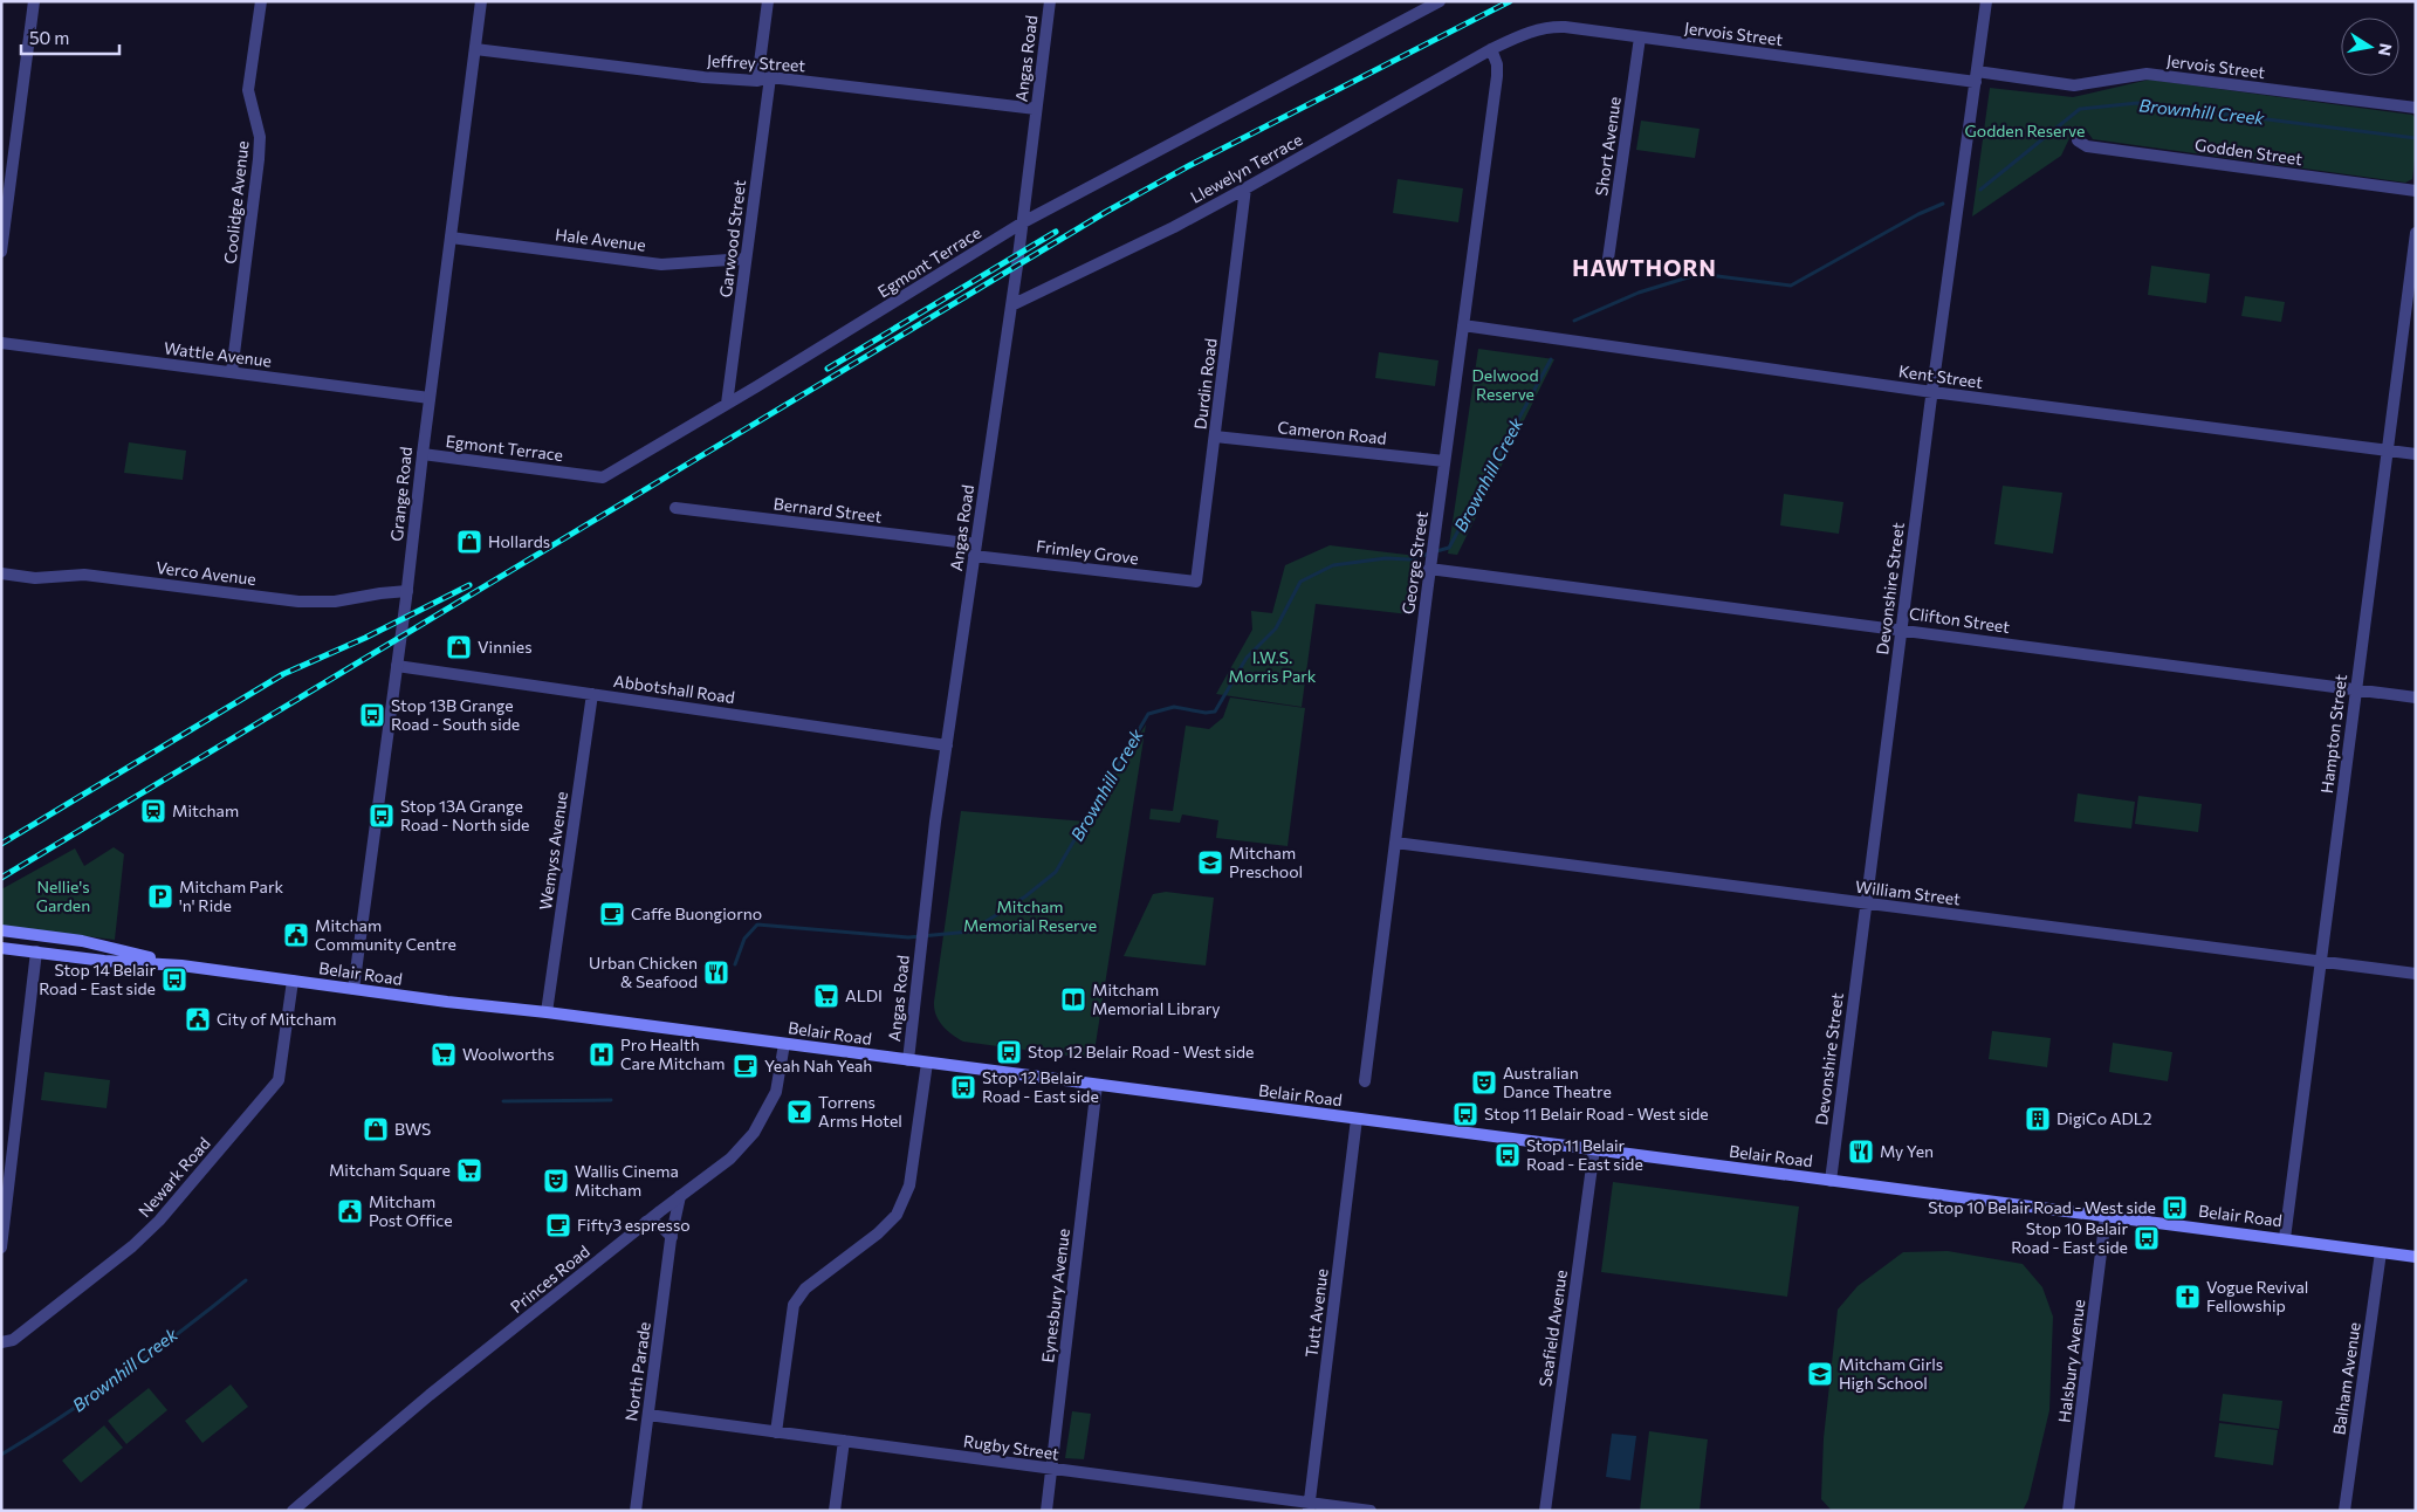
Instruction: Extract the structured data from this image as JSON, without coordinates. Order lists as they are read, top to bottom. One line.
{"streets":{"main road":["Belair Road"],"street":["Jervois Street","Angas Road","Jeffrey Street","Short Avenue","Godden Street","Llewelyn Terrace","Coolidge Avenue","Garwood Street","Hale Avenue","Egmont Terrace","Wattle Avenue","Kent Street","Durdin Road","Cameron Road","Grange Road","Bernard Street","Frimley Grove","George Street","Verco Avenue","Devonshire Street","Clifton Street","Abbotshall Road","Hampton Street","Wemyss Avenue","William Street","Newark Road","Princes Road","Eynesbury Avenue","Tutt Avenue","Seafield Avenue","Halsbury Avenue","North Parade","Balham Avenue","Rugby Street"]},"crossings":[["Jervois Street","Short Avenue"],["Jervois Street","Llewelyn Terrace"],["Jervois Street","George Street"],["Jervois Street","Devonshire Street"],["Angas Road","Jeffrey Street"],["Angas Road","Llewelyn Terrace"],["Angas Road","Egmont Terrace"],["Angas Road","Bernard Street"],["Angas Road","Frimley Grove"],["Angas Road","Abbotshall Road"],["Angas Road","Belair Road"],["Jeffrey Street","Garwood Street"],["Jeffrey Street","Grange Road"],["Llewelyn Terrace","Durdin Road"],["Llewelyn Terrace","George Street"],["Coolidge Avenue","Wattle Avenue"],["Garwood Street","Hale Avenue"],["Garwood Street","Egmont Terrace"],["Hale Avenue","Grange Road"],["Egmont Terrace","Grange Road"],["Wattle Avenue","Grange Road"],["Kent Street","George Street"],["Kent Street","Devonshire Street"],["Kent Street","Hampton Street"],["Durdin Road","Cameron Road"],["Durdin Road","Frimley Grove"],["Cameron Road","George Street"],["Grange Road","Verco Avenue"],["Grange Road","Abbotshall Road"],["Grange Road","Belair Road"],["Bernard Street","Frimley Grove"],["George Street","Clifton Street"],["George Street","William Street"],["Devonshire Street","Clifton Street"],["Devonshire Street","William Street"],["Devonshire Street","Belair Road"],["Clifton Street","Hampton Street"],["Abbotshall Road","Wemyss Avenue"],["Hampton Street","William Street"],["Hampton Street","Belair Road"],["Wemyss Avenue","Belair Road"],["Belair Road","Newark Road"],["Belair Road","Princes Road"],["Belair Road","Eynesbury Avenue"],["Belair Road","Tutt Avenue"],["Belair Road","Seafield Avenue"],["Belair Road","Halsbury Avenue"],["Belair Road","Balham Avenue"],["Princes Road","North Parade"],["Eynesbury Avenue","Rugby Street"],["Tutt Avenue","Rugby Street"],["North Parade","Rugby Street"]],"districts":["HAWTHORN"],"water":["Brownhill Creek"],"parks":["Godden Reserve","Delwood Reserve","I.W.S. Morris Park","Nellie's Garden","Mitcham Memorial Reserve"],"places":{"shop":["Hollards","Vinnies","BWS"],"bus stop":["Stop 13B Grange Road - South side","Stop 13A Grange Road - North side","Stop 14 Belair Road - East side","Stop 12 Belair Road - West side","Stop 12 Belair Road - East side","Stop 11 Belair Road - West side","Stop 11 Belair Road - East side","Stop 10 Belair Road - West side","Stop 10 Belair Road - East side"],"station":["Mitcham"],"school or university":["Mitcham Preschool","Mitcham Girls High School"],"parking":["Mitcham Park 'n' Ride"],"cafe":["Caffe Buongiorno","Yeah Nah Yeah","Fifty3 espresso"],"public building":["Mitcham Community Centre","City of Mitcham","Mitcham Post Office"],"restaurant":["Urban Chicken & Seafood","My Yen"],"supermarket":["ALDI","Woolworths","Mitcham Square"],"library":["Mitcham Memorial Library"],"hospital":["Pro Health Care Mitcham"],"theatre":["Australian Dance Theatre","Wallis Cinema Mitcham"],"bar":["Torrens Arms Hotel"],"building":["DigiCo ADL2"],"church":["Vogue Revival Fellowship"]},"scale_bar":"50 m","north":"right"}
